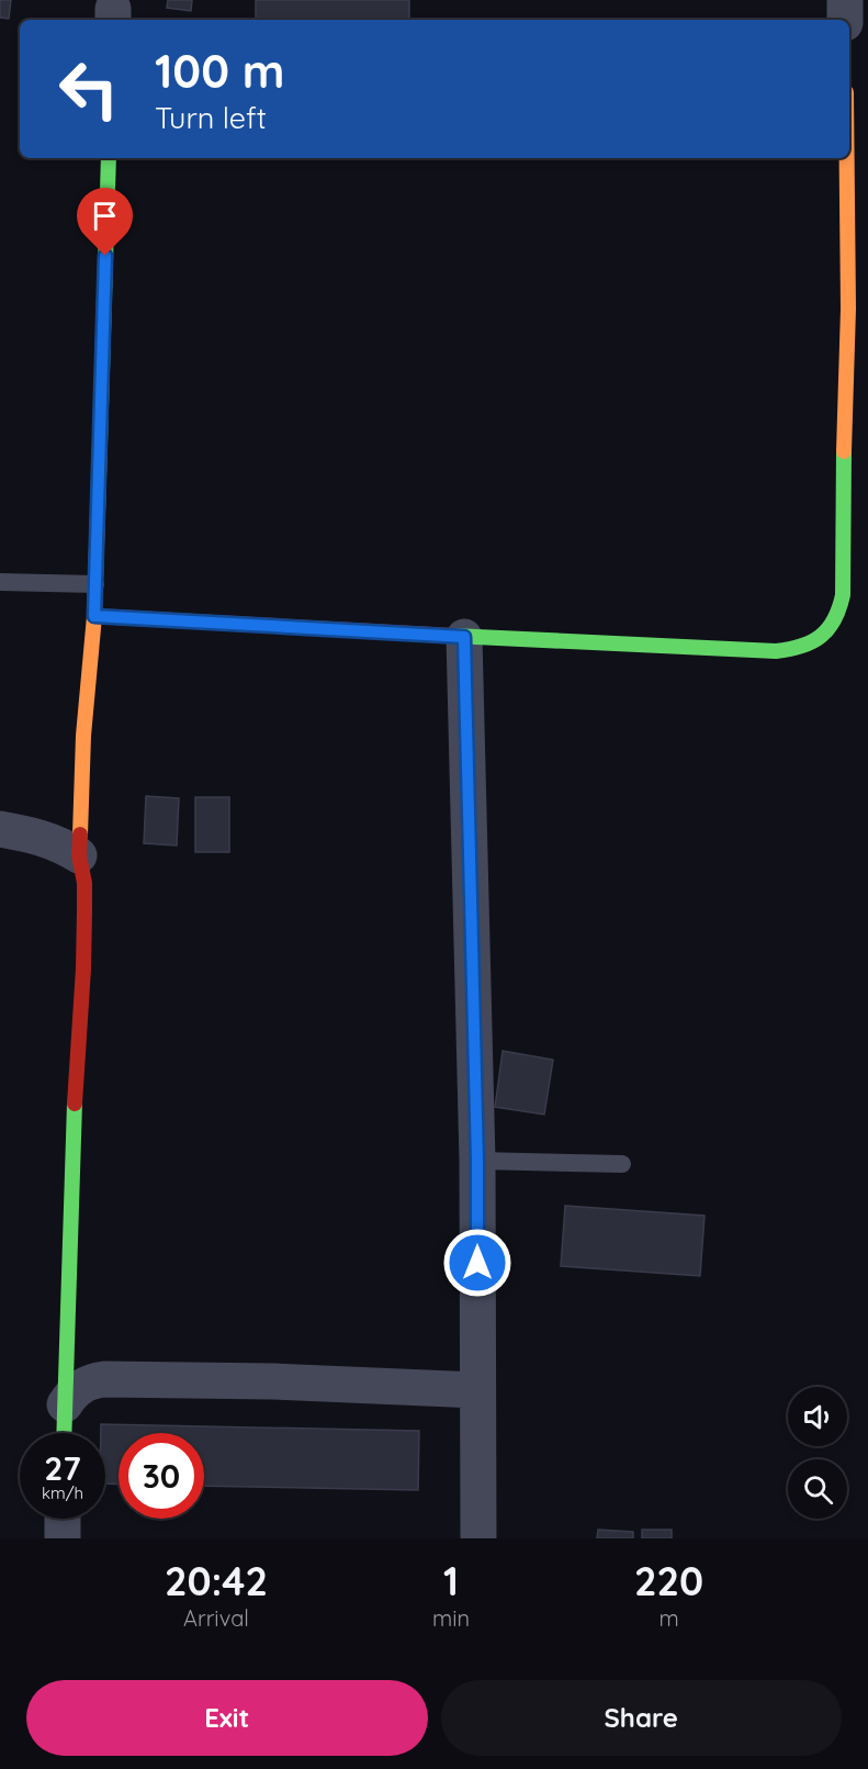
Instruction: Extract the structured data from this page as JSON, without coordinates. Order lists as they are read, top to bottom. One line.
{"page":{"turn":["100 m","Turn left"],"speed":"27 km/h","limit":"30","eta":["20:42","Arrival","1","min","220","m"],"buttons":["Exit","Share"]}}
